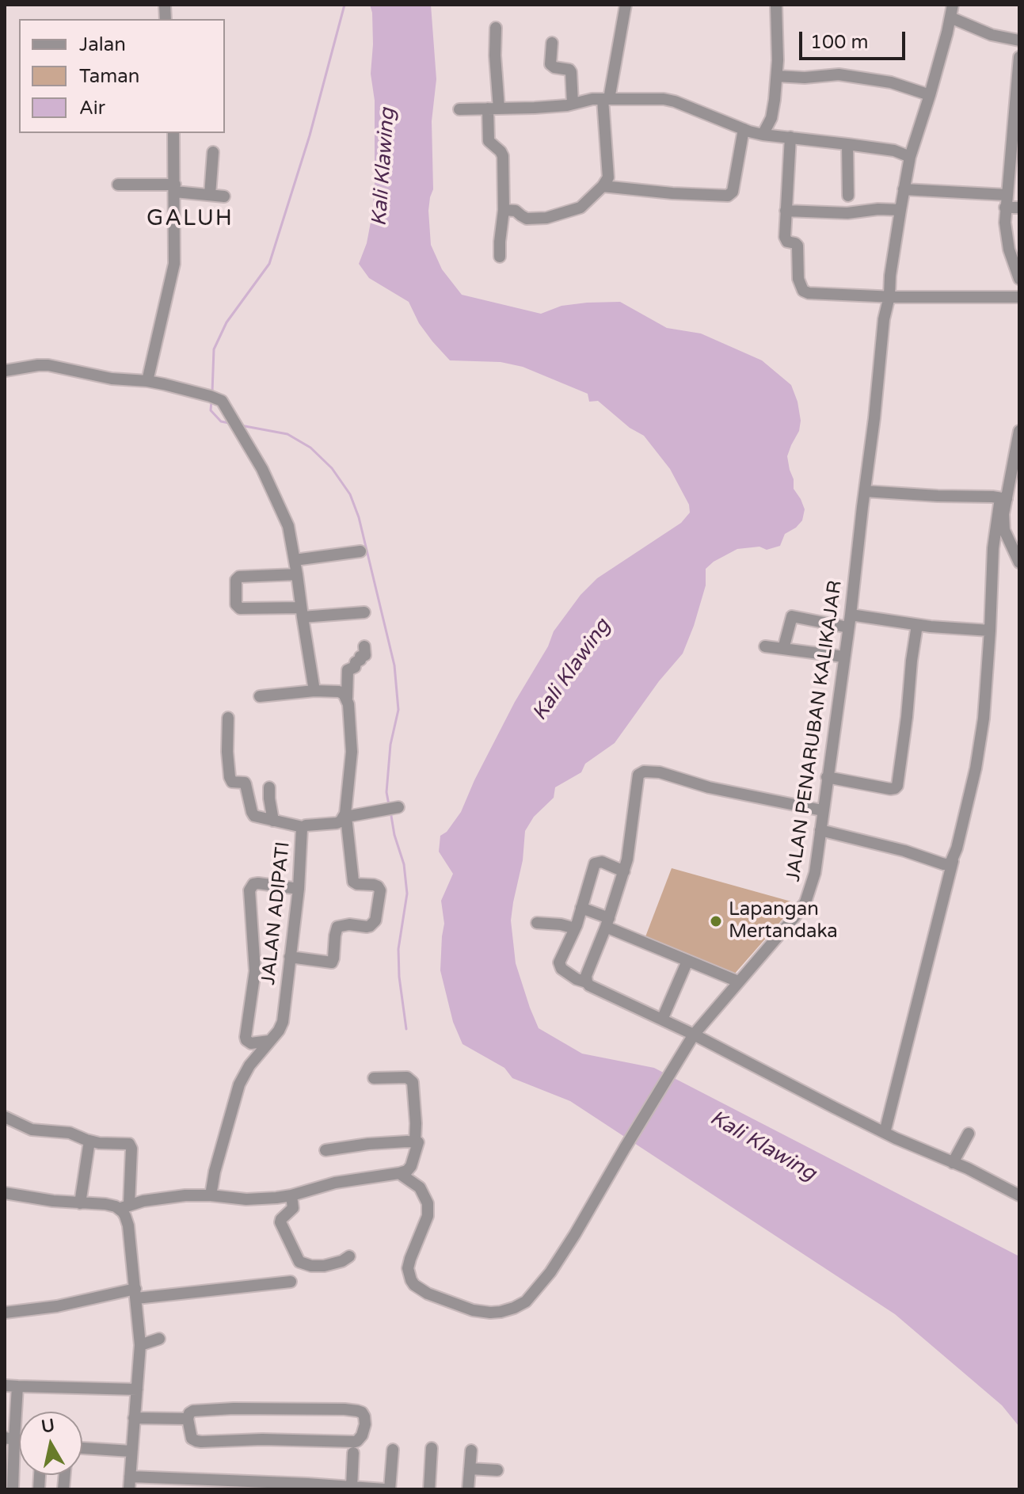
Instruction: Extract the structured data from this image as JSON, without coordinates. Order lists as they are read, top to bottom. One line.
{"streets":{"street":["JALAN PENARUBAN KALIKAJAR","JALAN ADIPATI"]},"districts":["GALUH"],"water":["Kali Klawing"],"places":["Lapangan Mertandaka"],"legend":["Jalan","Taman","Air"],"scale_bar":"100 m","north":"top"}
